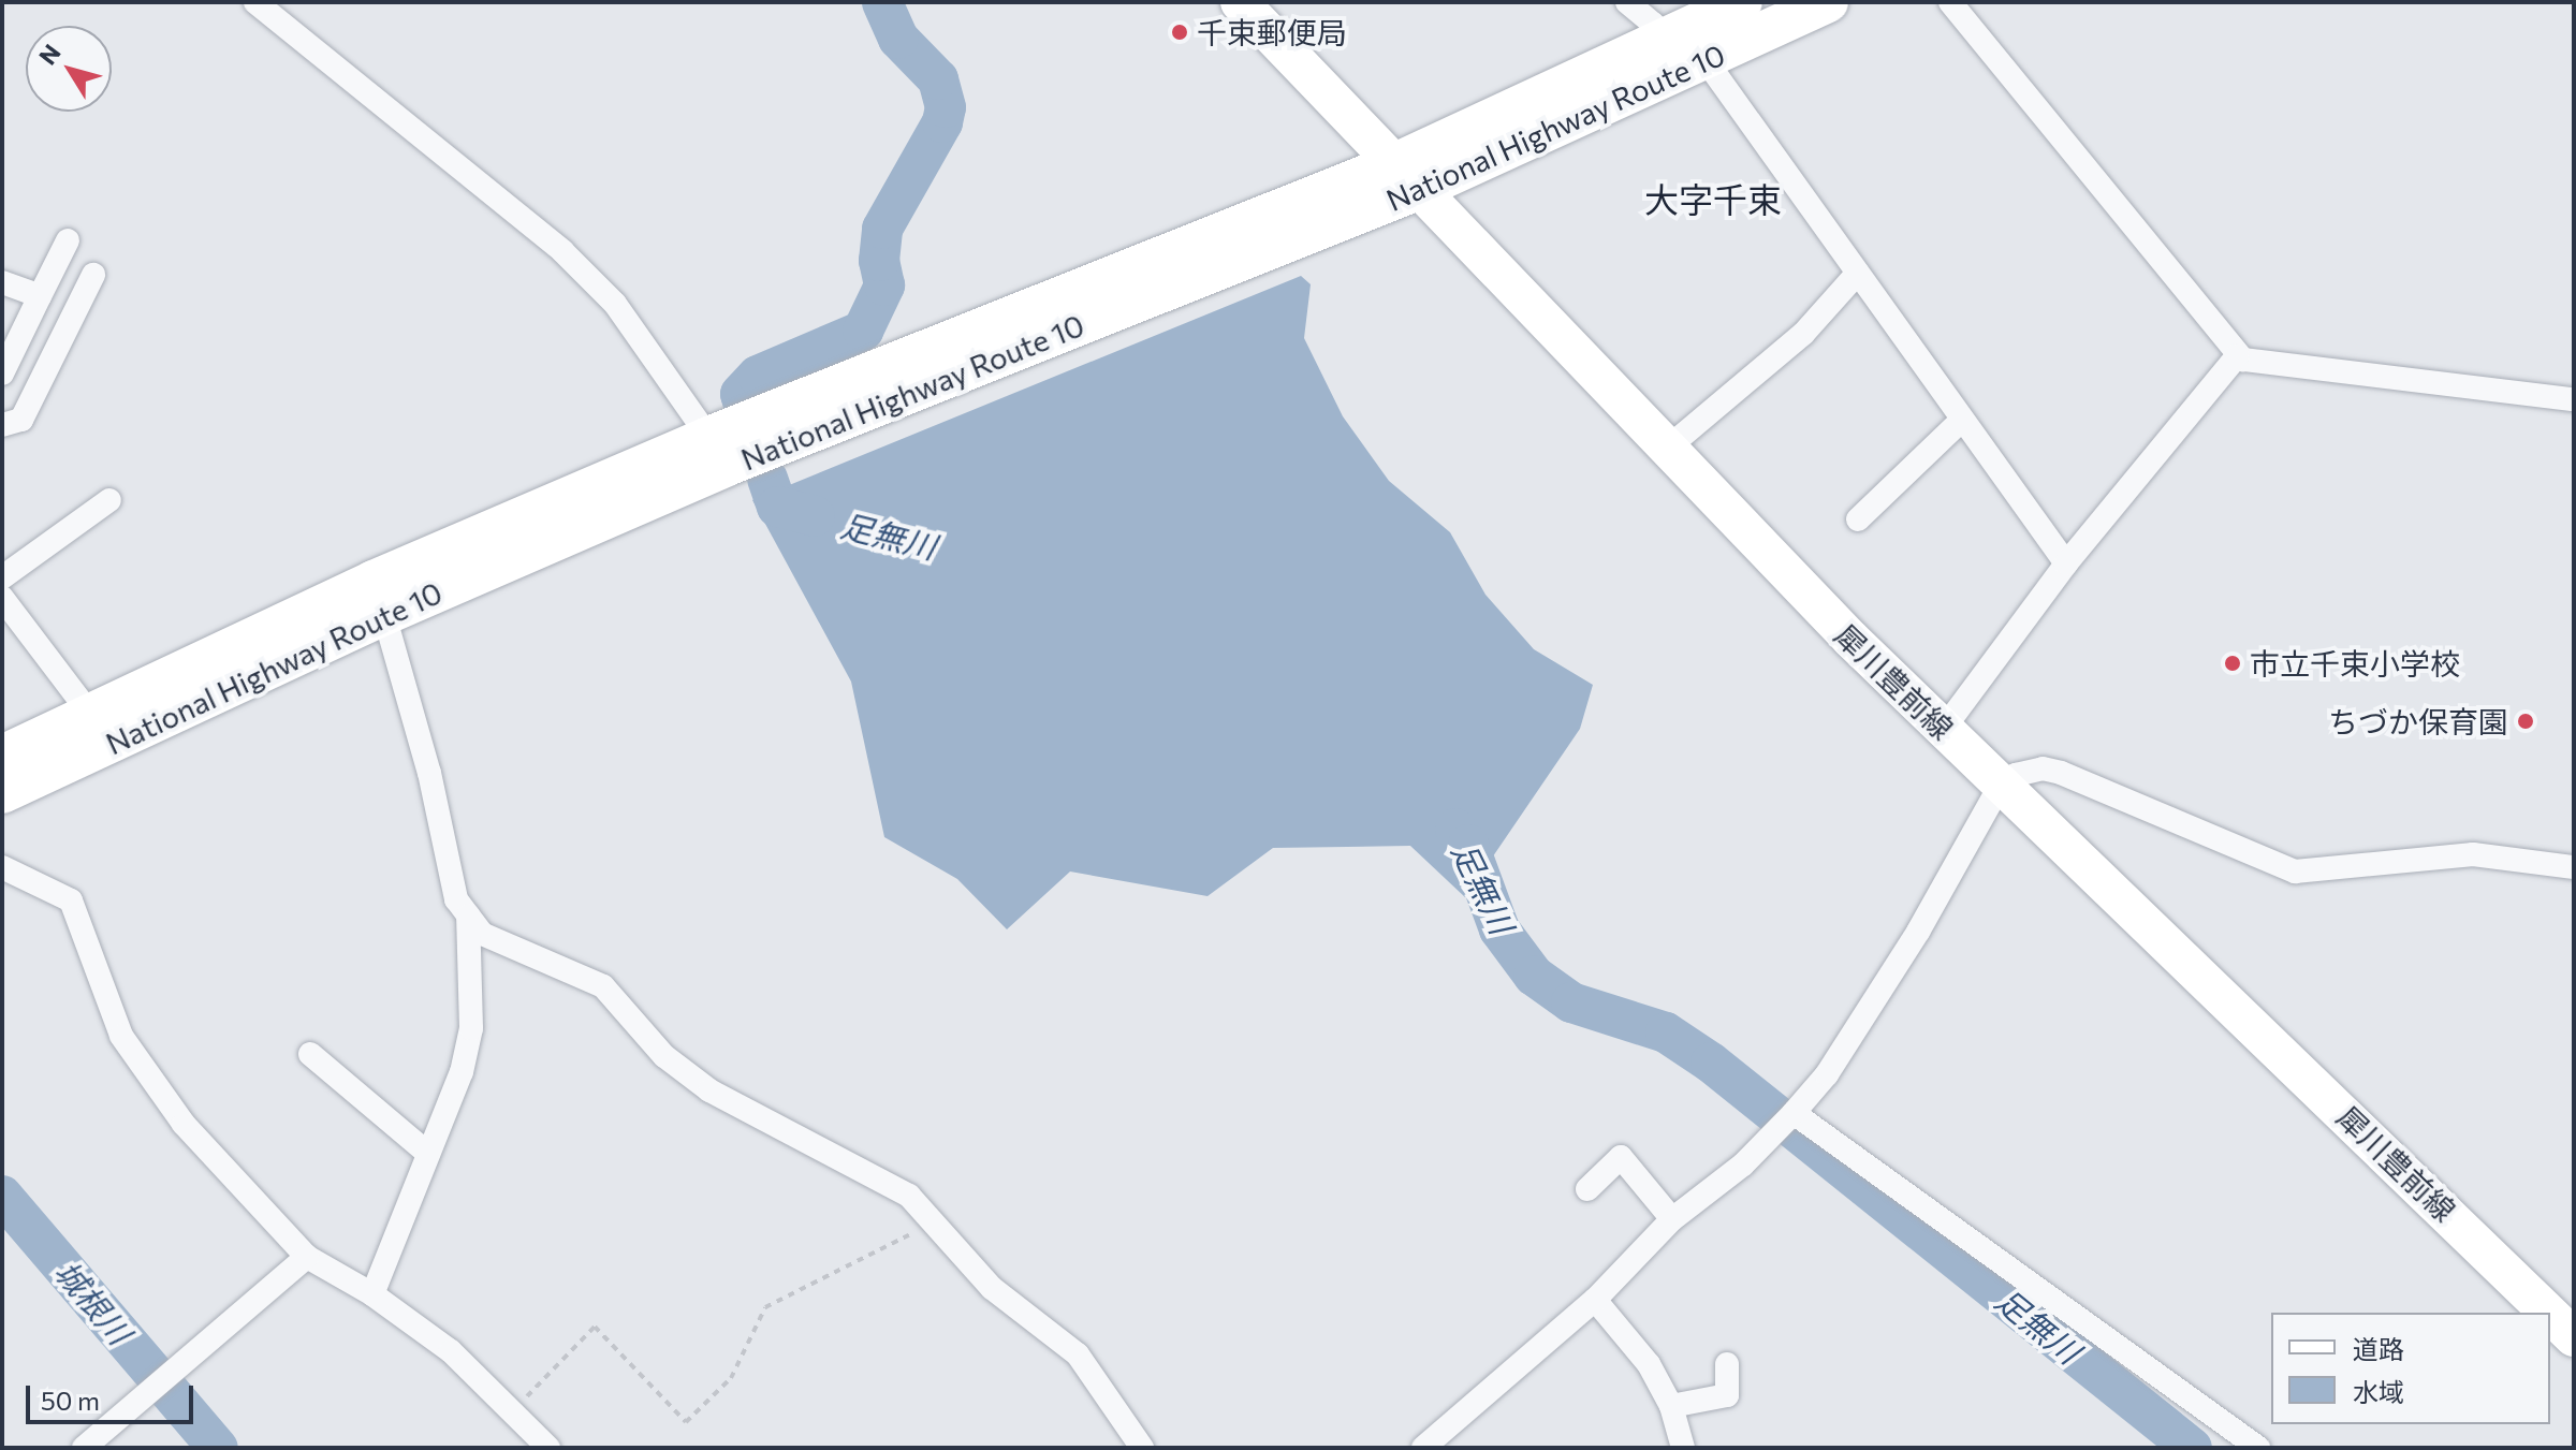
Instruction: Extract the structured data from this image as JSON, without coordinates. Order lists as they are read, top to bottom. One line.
{"streets":{"highway":["National Highway Route 10"],"main road":["犀川豊前線"]},"crossings":[["National Highway Route 10","犀川豊前線"]],"districts":["大字千束"],"water":["足無川","城根川"],"places":["千束郵便局","市立千束小学校","ちづか保育園"],"legend":["道路","水域"],"scale_bar":"50 m","north":"top left"}
